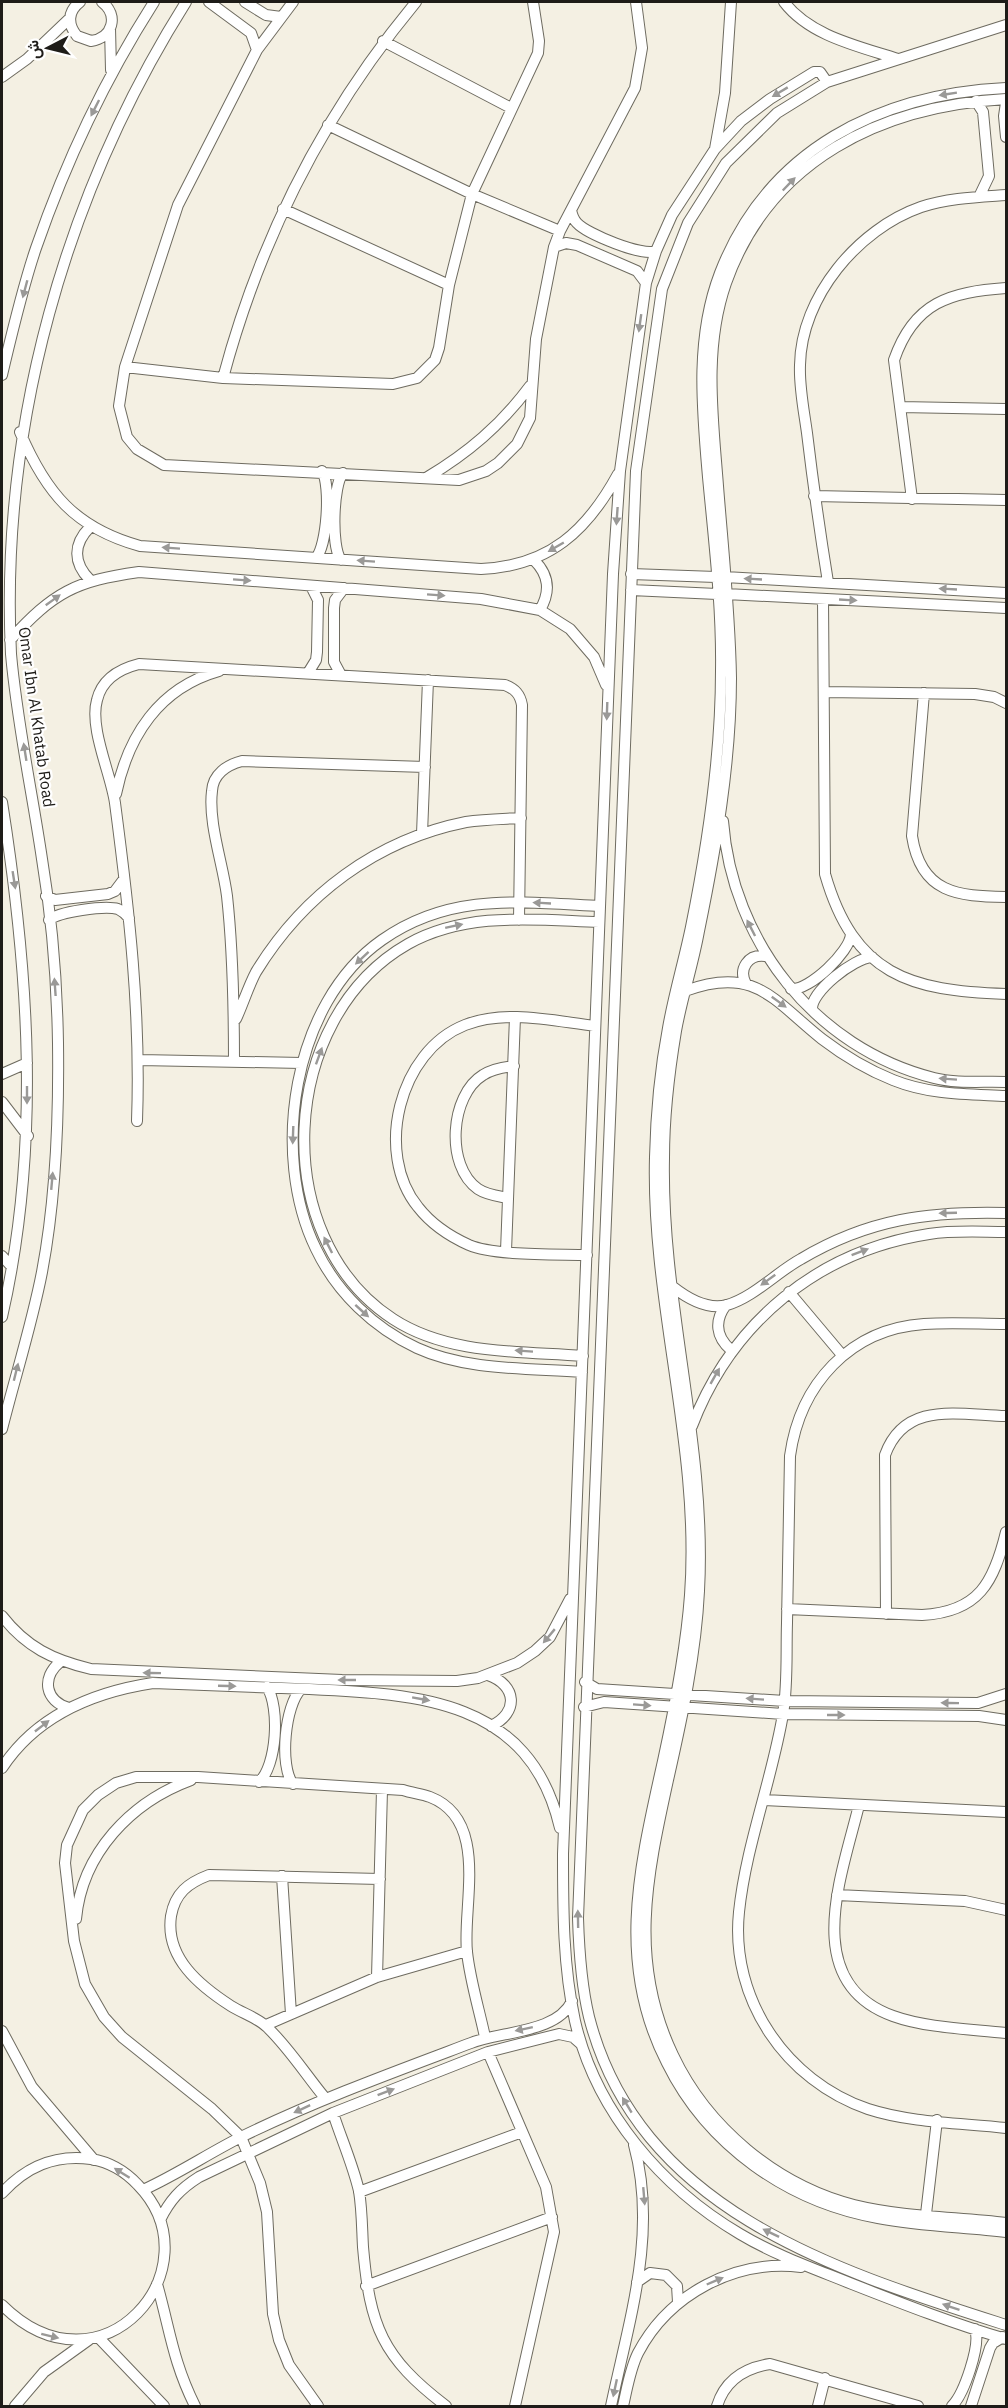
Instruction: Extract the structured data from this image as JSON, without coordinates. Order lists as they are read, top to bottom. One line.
{"streets":{"street":["Omar Ibn Al Khatab Road"]},"north":"left"}
